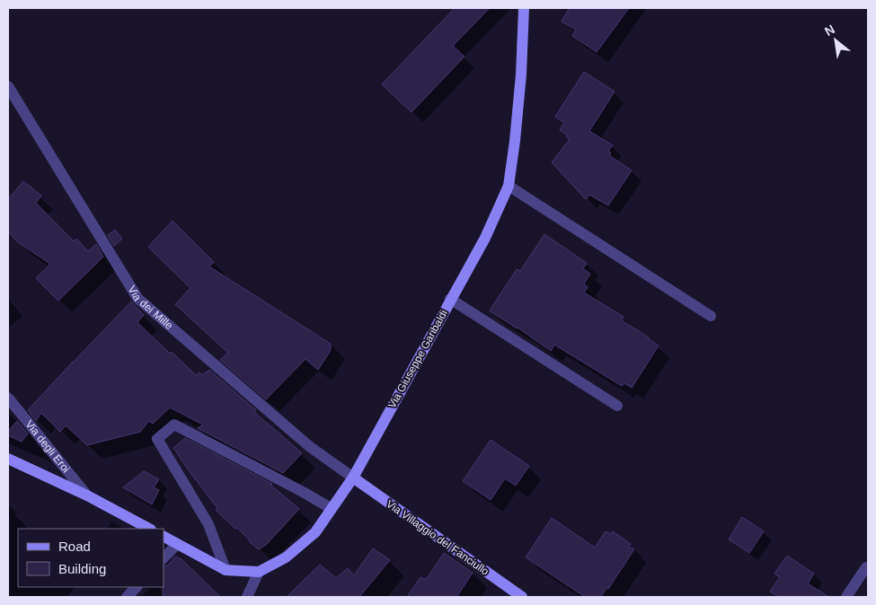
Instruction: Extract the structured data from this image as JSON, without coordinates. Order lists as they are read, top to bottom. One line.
{"streets":{"main road":["Via Giuseppe Garibaldi","Via Villaggio del Fanciullo"],"street":["Via dei Mille","Via degli Eroi"]},"crossings":[["Via dei Mille","Via Giuseppe Garibaldi"],["Via dei Mille","Via Villaggio del Fanciullo"],["Via Giuseppe Garibaldi","Via Villaggio del Fanciullo"]],"legend":["Road","Building"],"north":"top left"}
